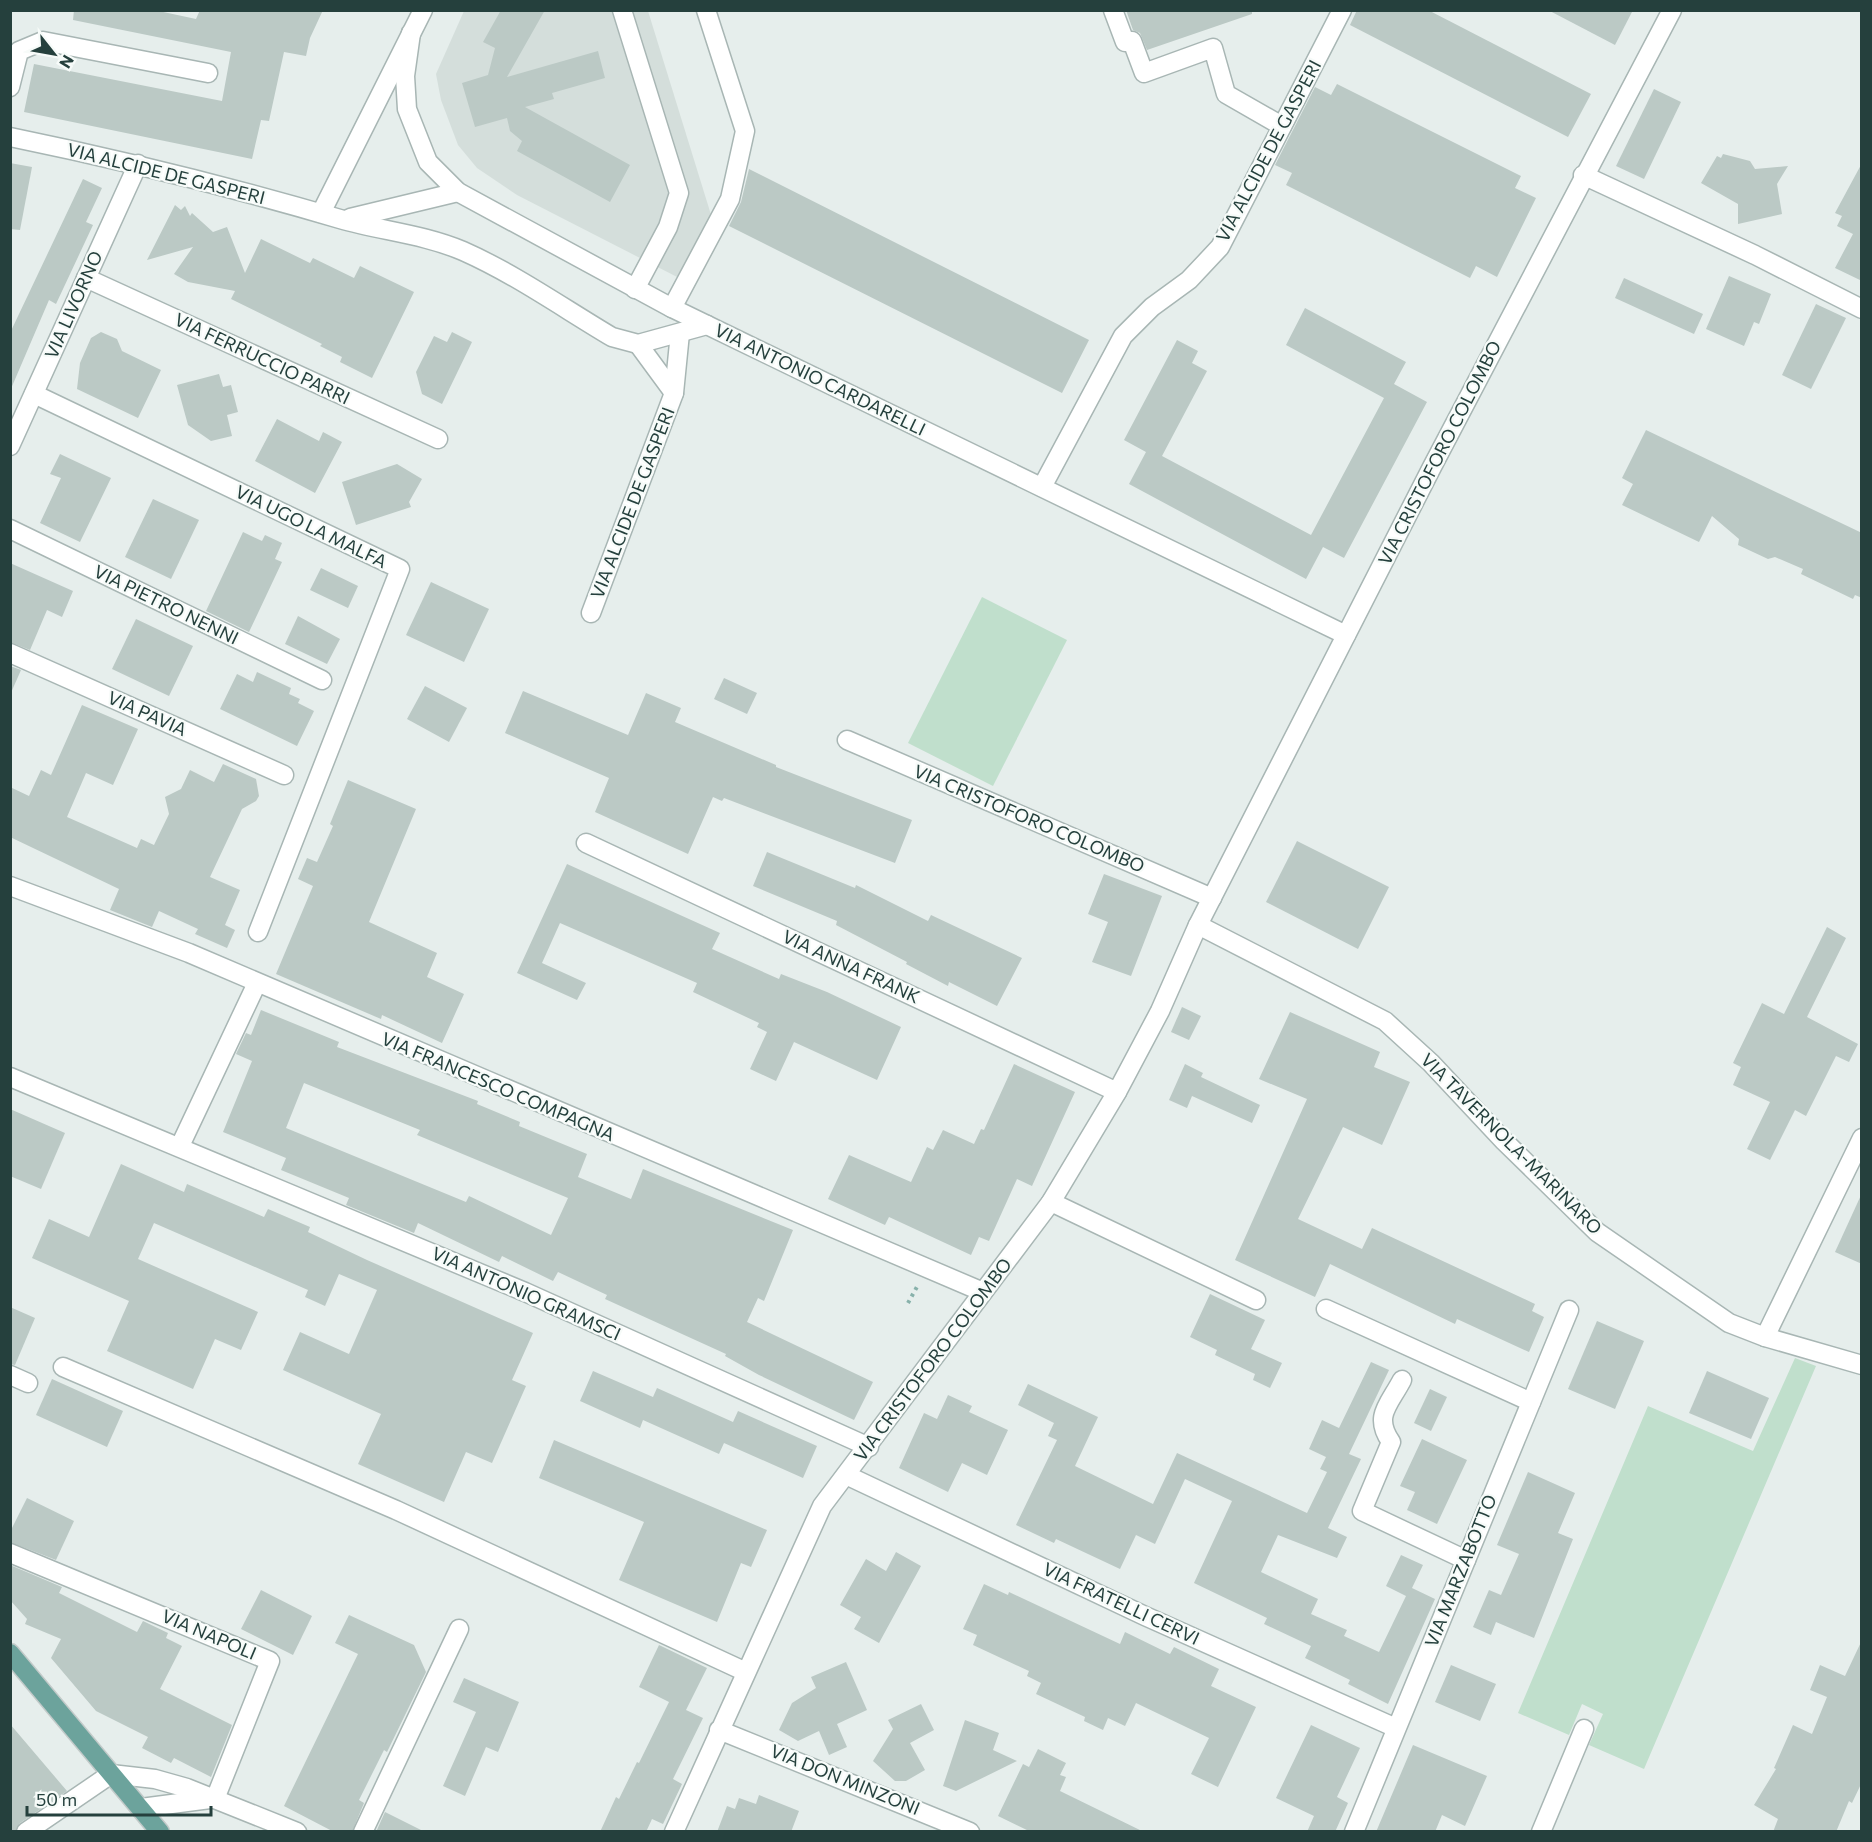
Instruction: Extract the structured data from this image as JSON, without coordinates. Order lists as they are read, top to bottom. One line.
{"streets":{"street":["VIA ALCIDE DE GASPERI","VIA LIVORNO","VIA FERRUCCIO PARRI","VIA ANTONIO CARDARELLI","VIA CRISTOFORO COLOMBO","VIA UGO LA MALFA","VIA PIETRO NENNI","VIA PAVIA","VIA ANNA FRANK","VIA FRANCESCO COMPAGNA","VIA TAVERNOLA-MARINARO","VIA ANTONIO GRAMSCI","VIA MARZABOTTO","VIA FRATELLI CERVI","VIA NAPOLI","VIA DON MINZONI"]},"crossings":[["VIA ALCIDE DE GASPERI","VIA LIVORNO"],["VIA ALCIDE DE GASPERI","VIA ANTONIO CARDARELLI"],["VIA LIVORNO","VIA FERRUCCIO PARRI"],["VIA LIVORNO","VIA UGO LA MALFA"],["VIA ANTONIO CARDARELLI","VIA CRISTOFORO COLOMBO"],["VIA CRISTOFORO COLOMBO","VIA ANNA FRANK"],["VIA CRISTOFORO COLOMBO","VIA FRANCESCO COMPAGNA"],["VIA CRISTOFORO COLOMBO","VIA TAVERNOLA-MARINARO"],["VIA CRISTOFORO COLOMBO","VIA ANTONIO GRAMSCI"],["VIA CRISTOFORO COLOMBO","VIA FRATELLI CERVI"],["VIA CRISTOFORO COLOMBO","VIA DON MINZONI"],["VIA MARZABOTTO","VIA FRATELLI CERVI"]],"scale_bar":"50 m","north":"bottom right"}
